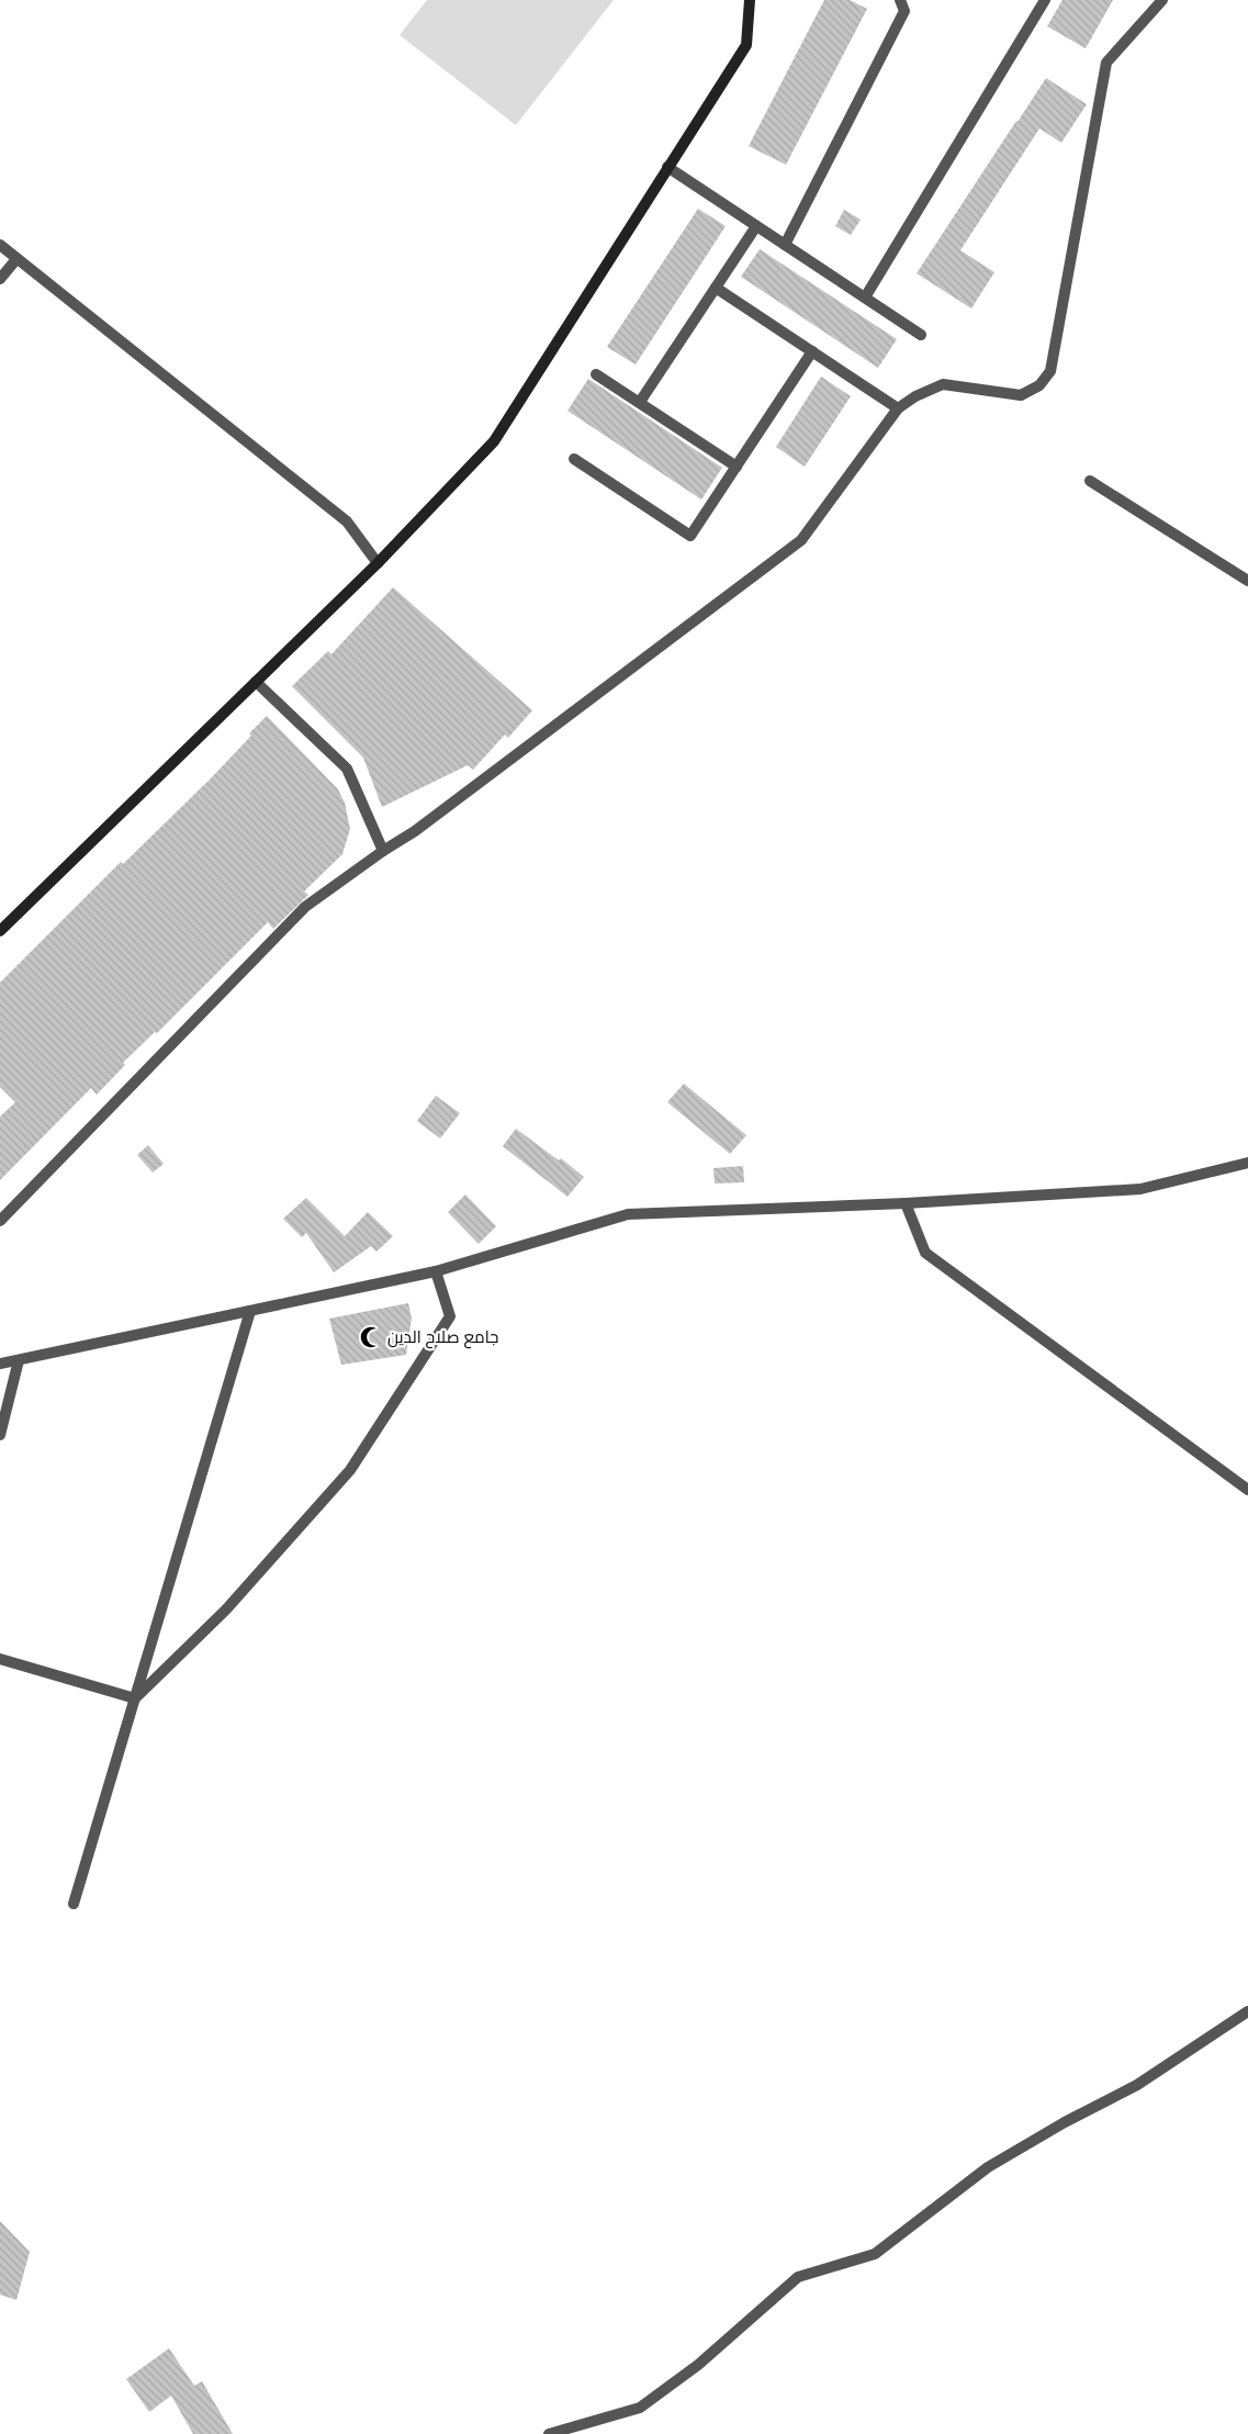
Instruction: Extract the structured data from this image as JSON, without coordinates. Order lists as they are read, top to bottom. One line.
{"places":{"mosque":["جامع صلاح الدين"]}}
